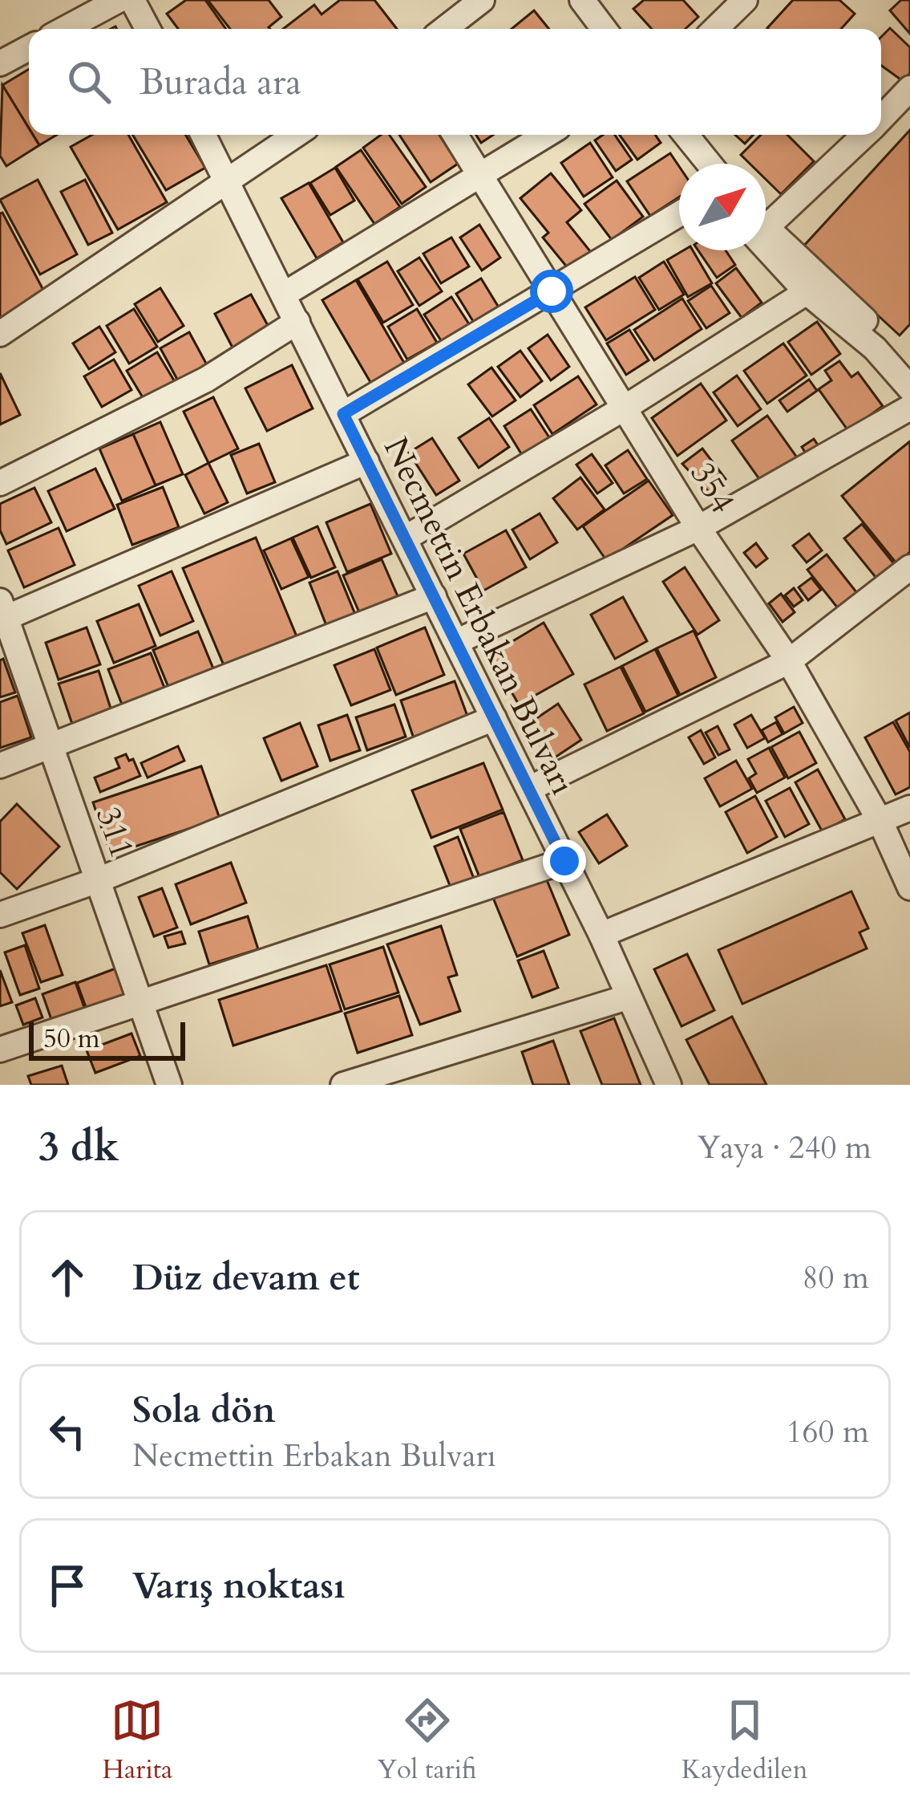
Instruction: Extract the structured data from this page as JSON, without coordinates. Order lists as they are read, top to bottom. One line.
{"streets":{"street":["354","Necmettin Erbakan Bulvarı","311"]},"scale_bar":"50 m","north":"top right","page":{"search":"Burada ara","scale":"50 m","heading":["3 dk","Yaya · 240 m"],"list":[["Düz devam et","80 m"],["Sola dön","Necmettin Erbakan Bulvarı","160 m"],"Varış noktası"],"nav":["Harita","Yol tarifi","Kaydedilen"]}}
